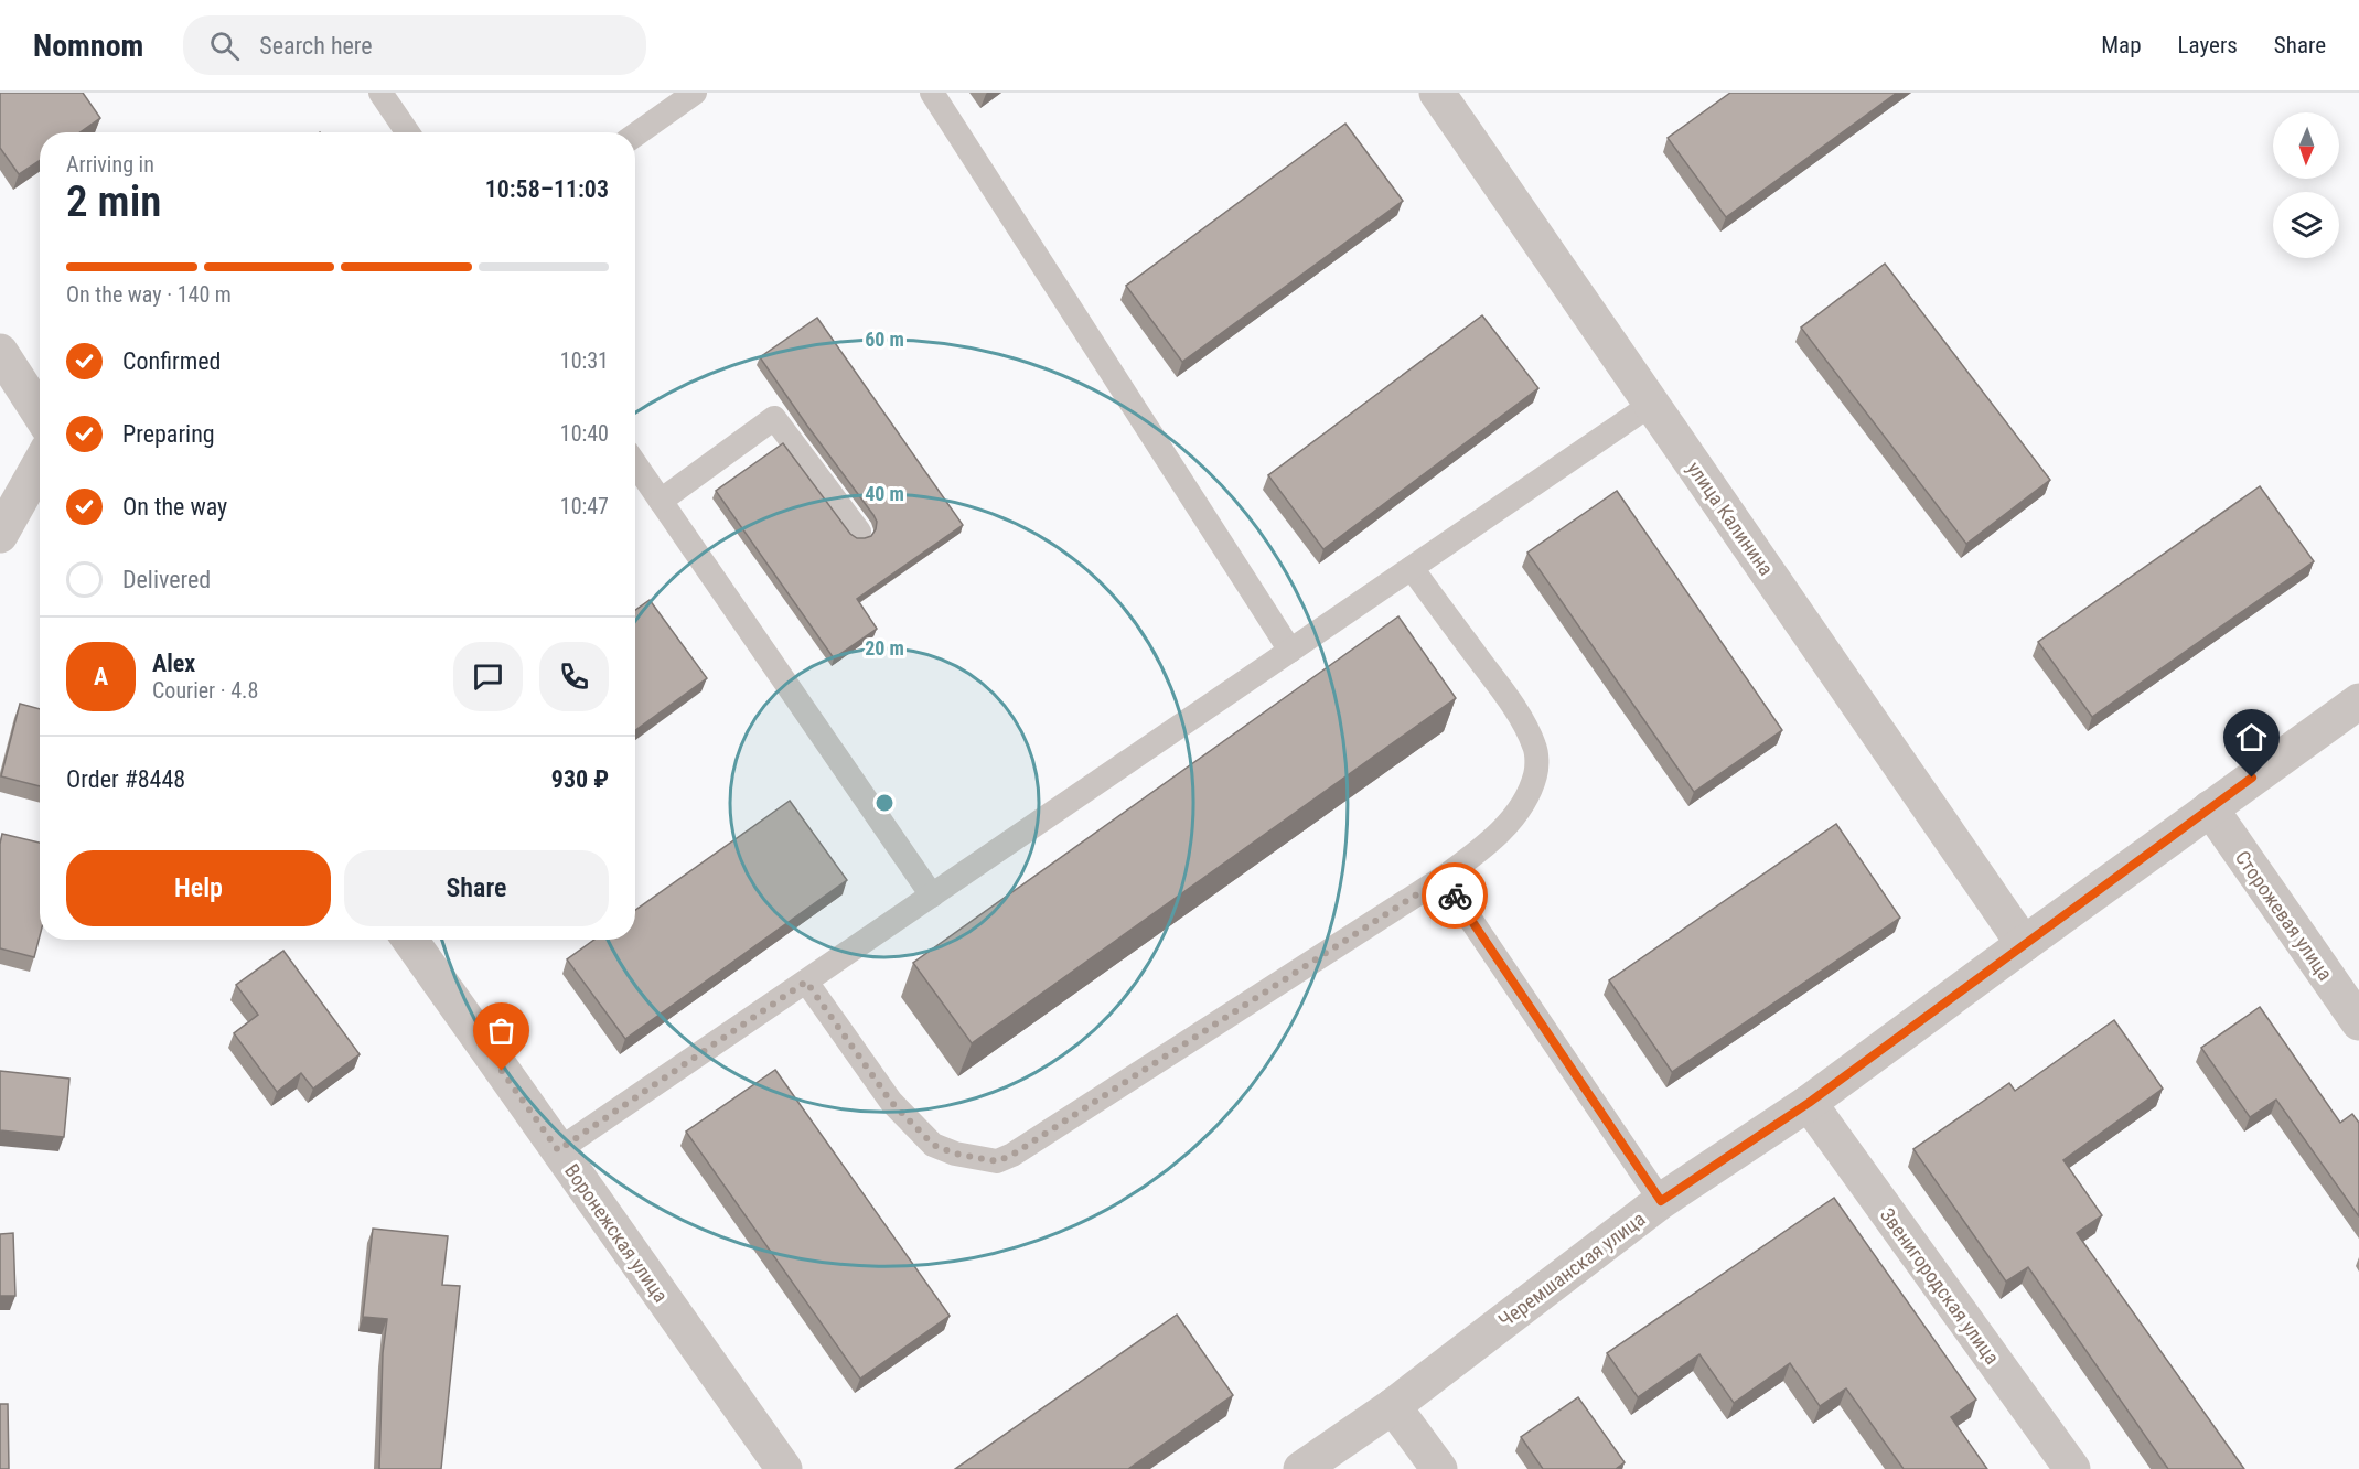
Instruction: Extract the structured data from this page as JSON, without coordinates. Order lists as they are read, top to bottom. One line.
{"streets":{"street":["улица Калинина","Сторожевая улица","Воронежская улица","Черемшанская улица","Звенигородская улица"]},"crossings":[["улица Калинина","Черемшанская улица"],["Сторожевая улица","Черемшанская улица"],["Черемшанская улица","Звенигородская улица"]],"north":"bottom","page":{"header":"Nomnom","search":"Search here","nav":["Map","Layers","Share"],"heading":["2 min","Arriving in","10:58–11:03"],"panel":["Alex","Courier · 4.8","Order #8448","930 ₽"],"bar":"On the way · 140 m","list":[["Confirmed","10:31"],["Preparing","10:40"],["On the way","10:47"],"Delivered"],"round":"A","buttons":["Help","Share"]},"rings":["60 m","40 m","20 m"]}
